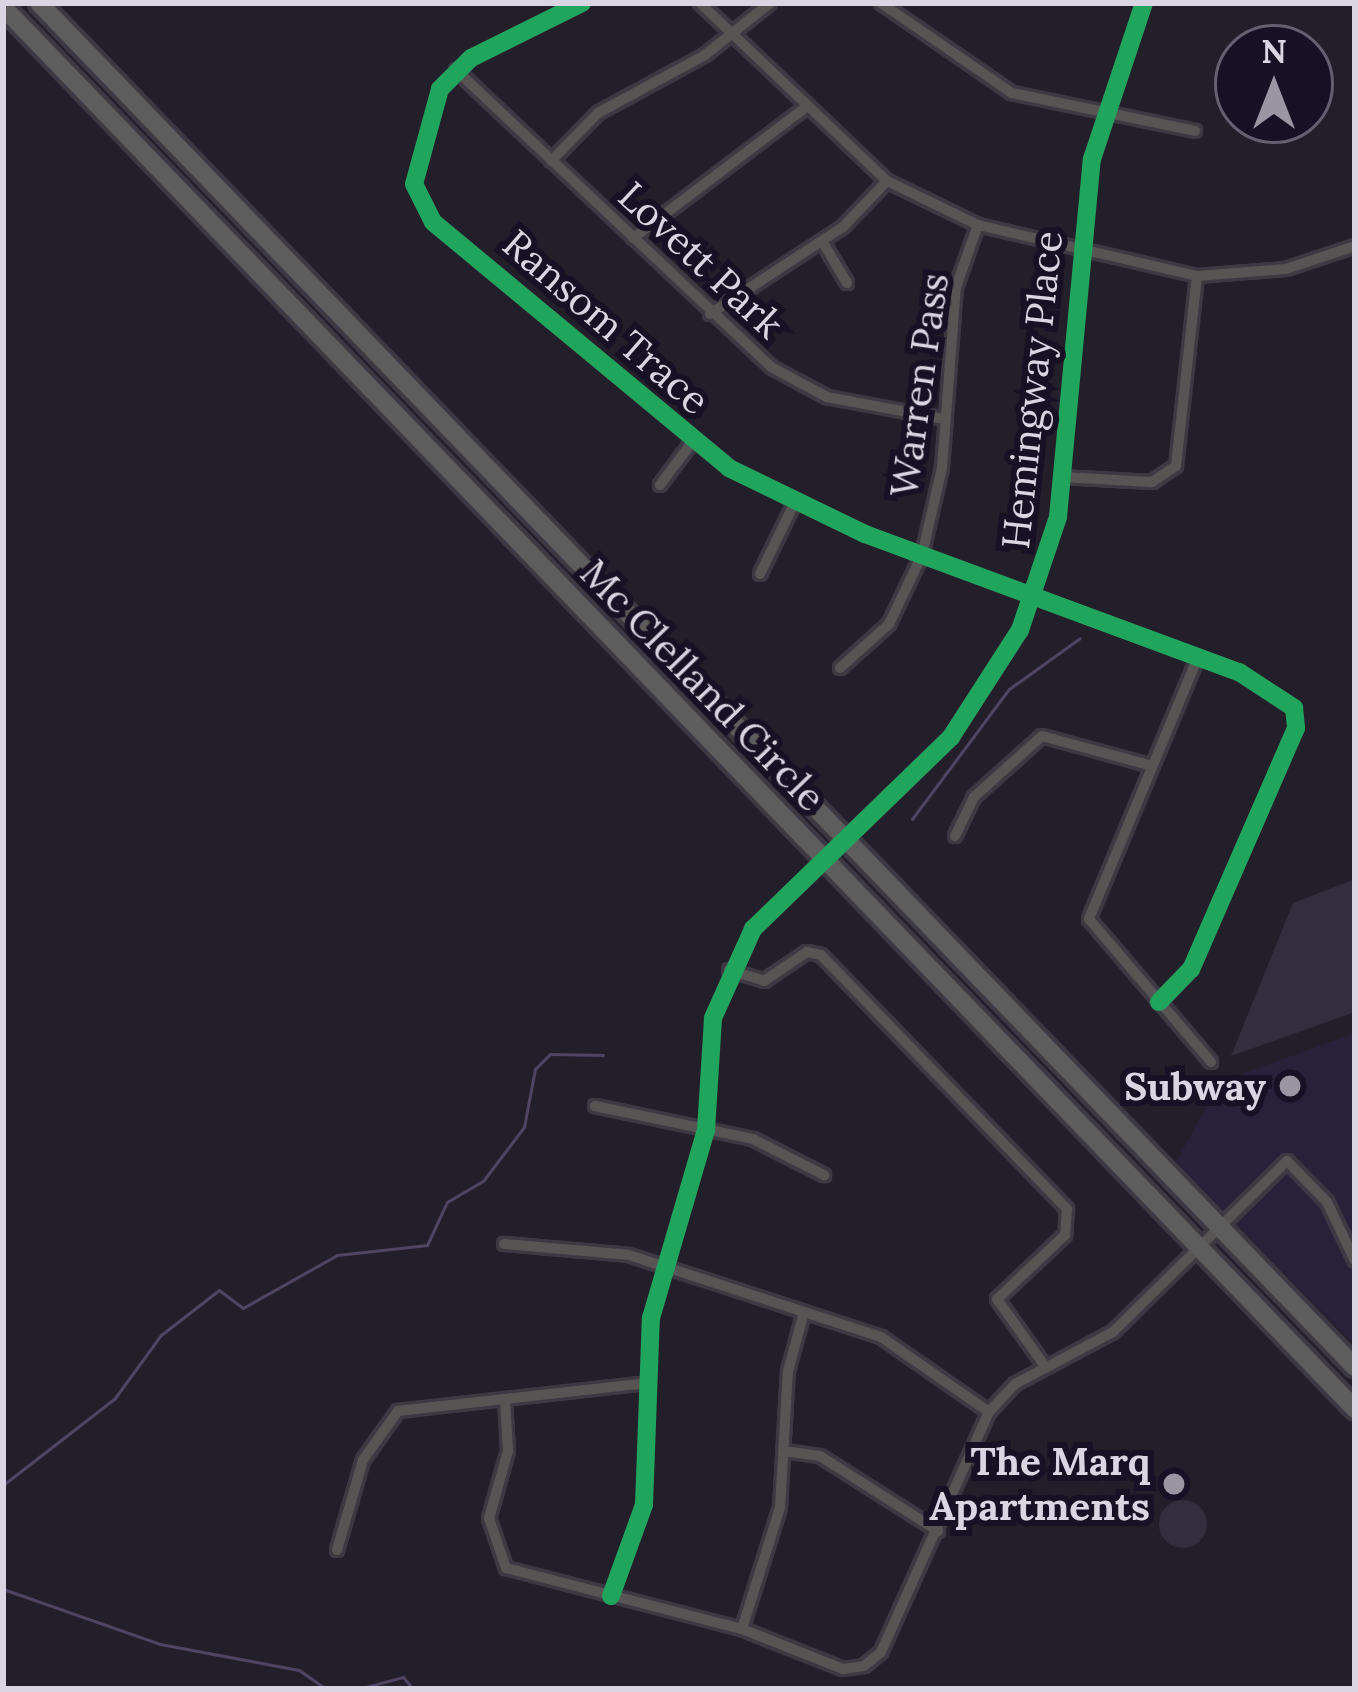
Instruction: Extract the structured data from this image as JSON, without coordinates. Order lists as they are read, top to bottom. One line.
{"streets":{"highway":["Mc Clelland Circle"],"street":["Lovett Park","Ransom Trace","Warren Pass","Hemingway Place"]},"crossings":[["Lovett Park","Ransom Trace"],["Lovett Park","Warren Pass"],["Ransom Trace","Warren Pass"],["Ransom Trace","Hemingway Place"],["Hemingway Place","Mc Clelland Circle"]],"places":["Subway","The Marq Apartments"],"north":"top"}
